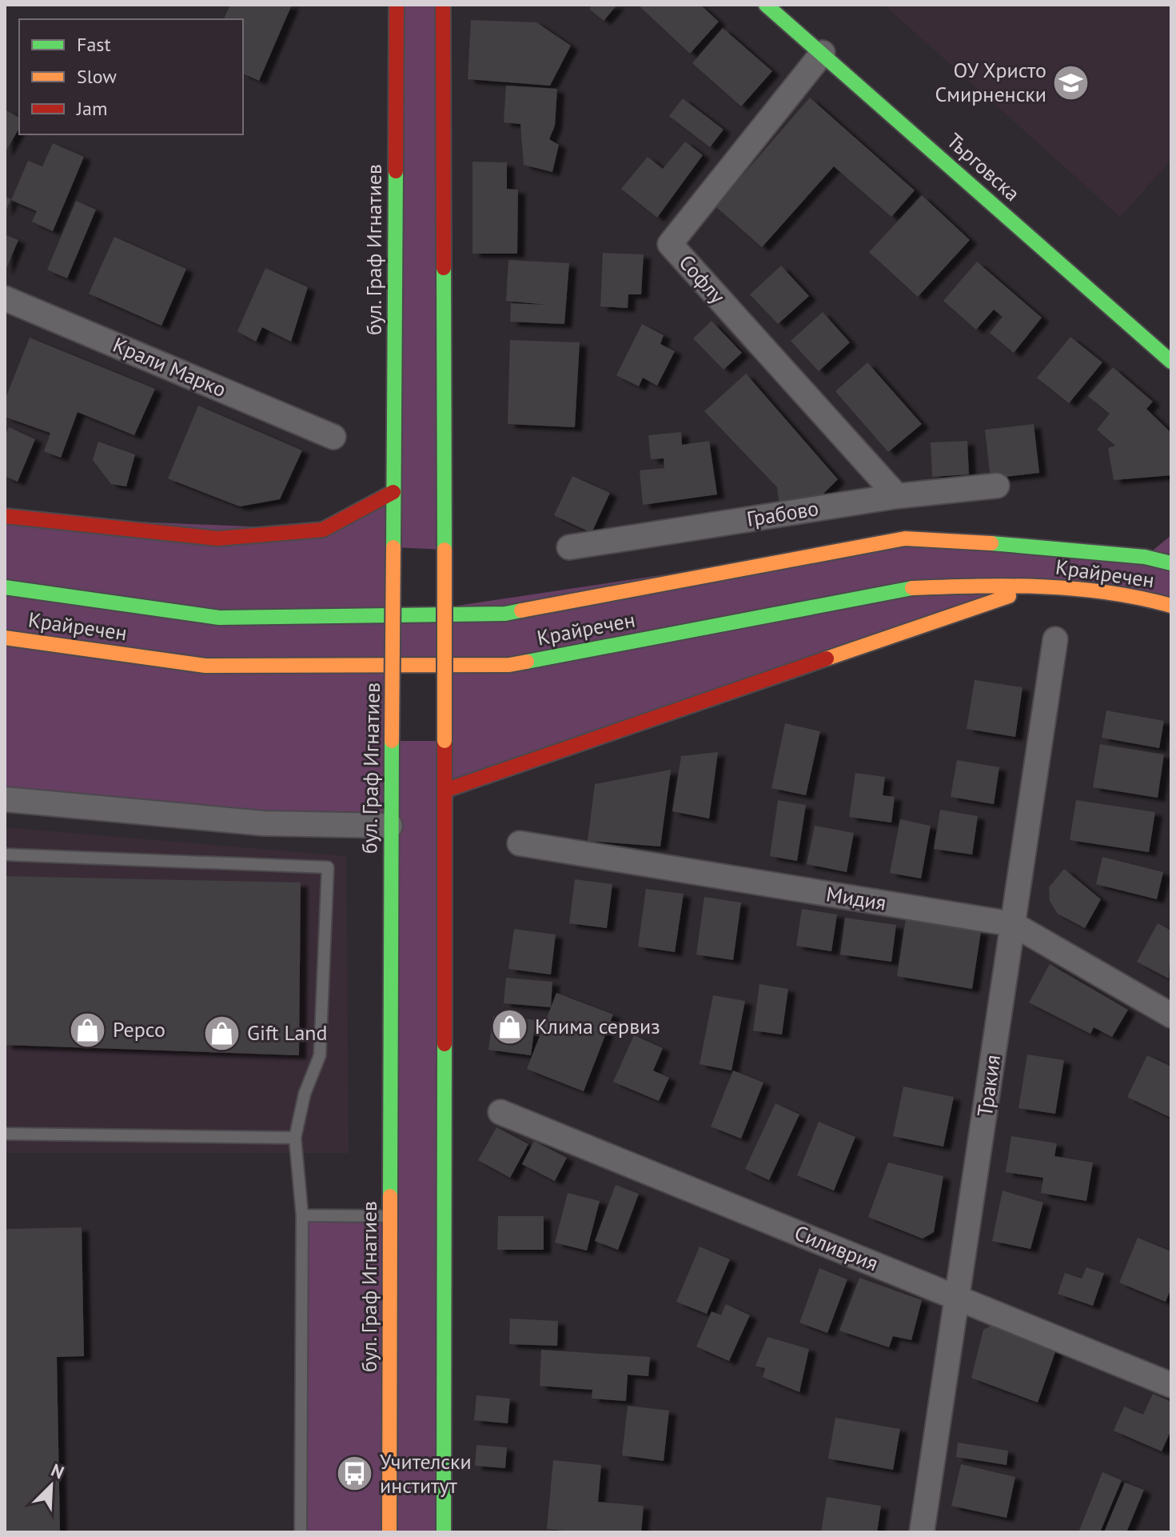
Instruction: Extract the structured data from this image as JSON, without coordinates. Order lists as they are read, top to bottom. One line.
{"streets":{"main road":["Търговска","бул. Граф Игнатиев","Крайречен"],"street":["Софлу","Крали Марко","Грабово","Мидия","Тракия","Силиврия"]},"crossings":[["Търговска","Софлу"],["Софлу","Грабово"],["Мидия","Тракия"],["Тракия","Силиврия"]],"places":{"school or university":["ОУ Христо Смирненски"],"shop":["Клима сервиз","Pepco","Gift Land"],"bus stop":["Учителски институт"]},"legend":["Fast","Slow","Jam"],"north":"top right"}
